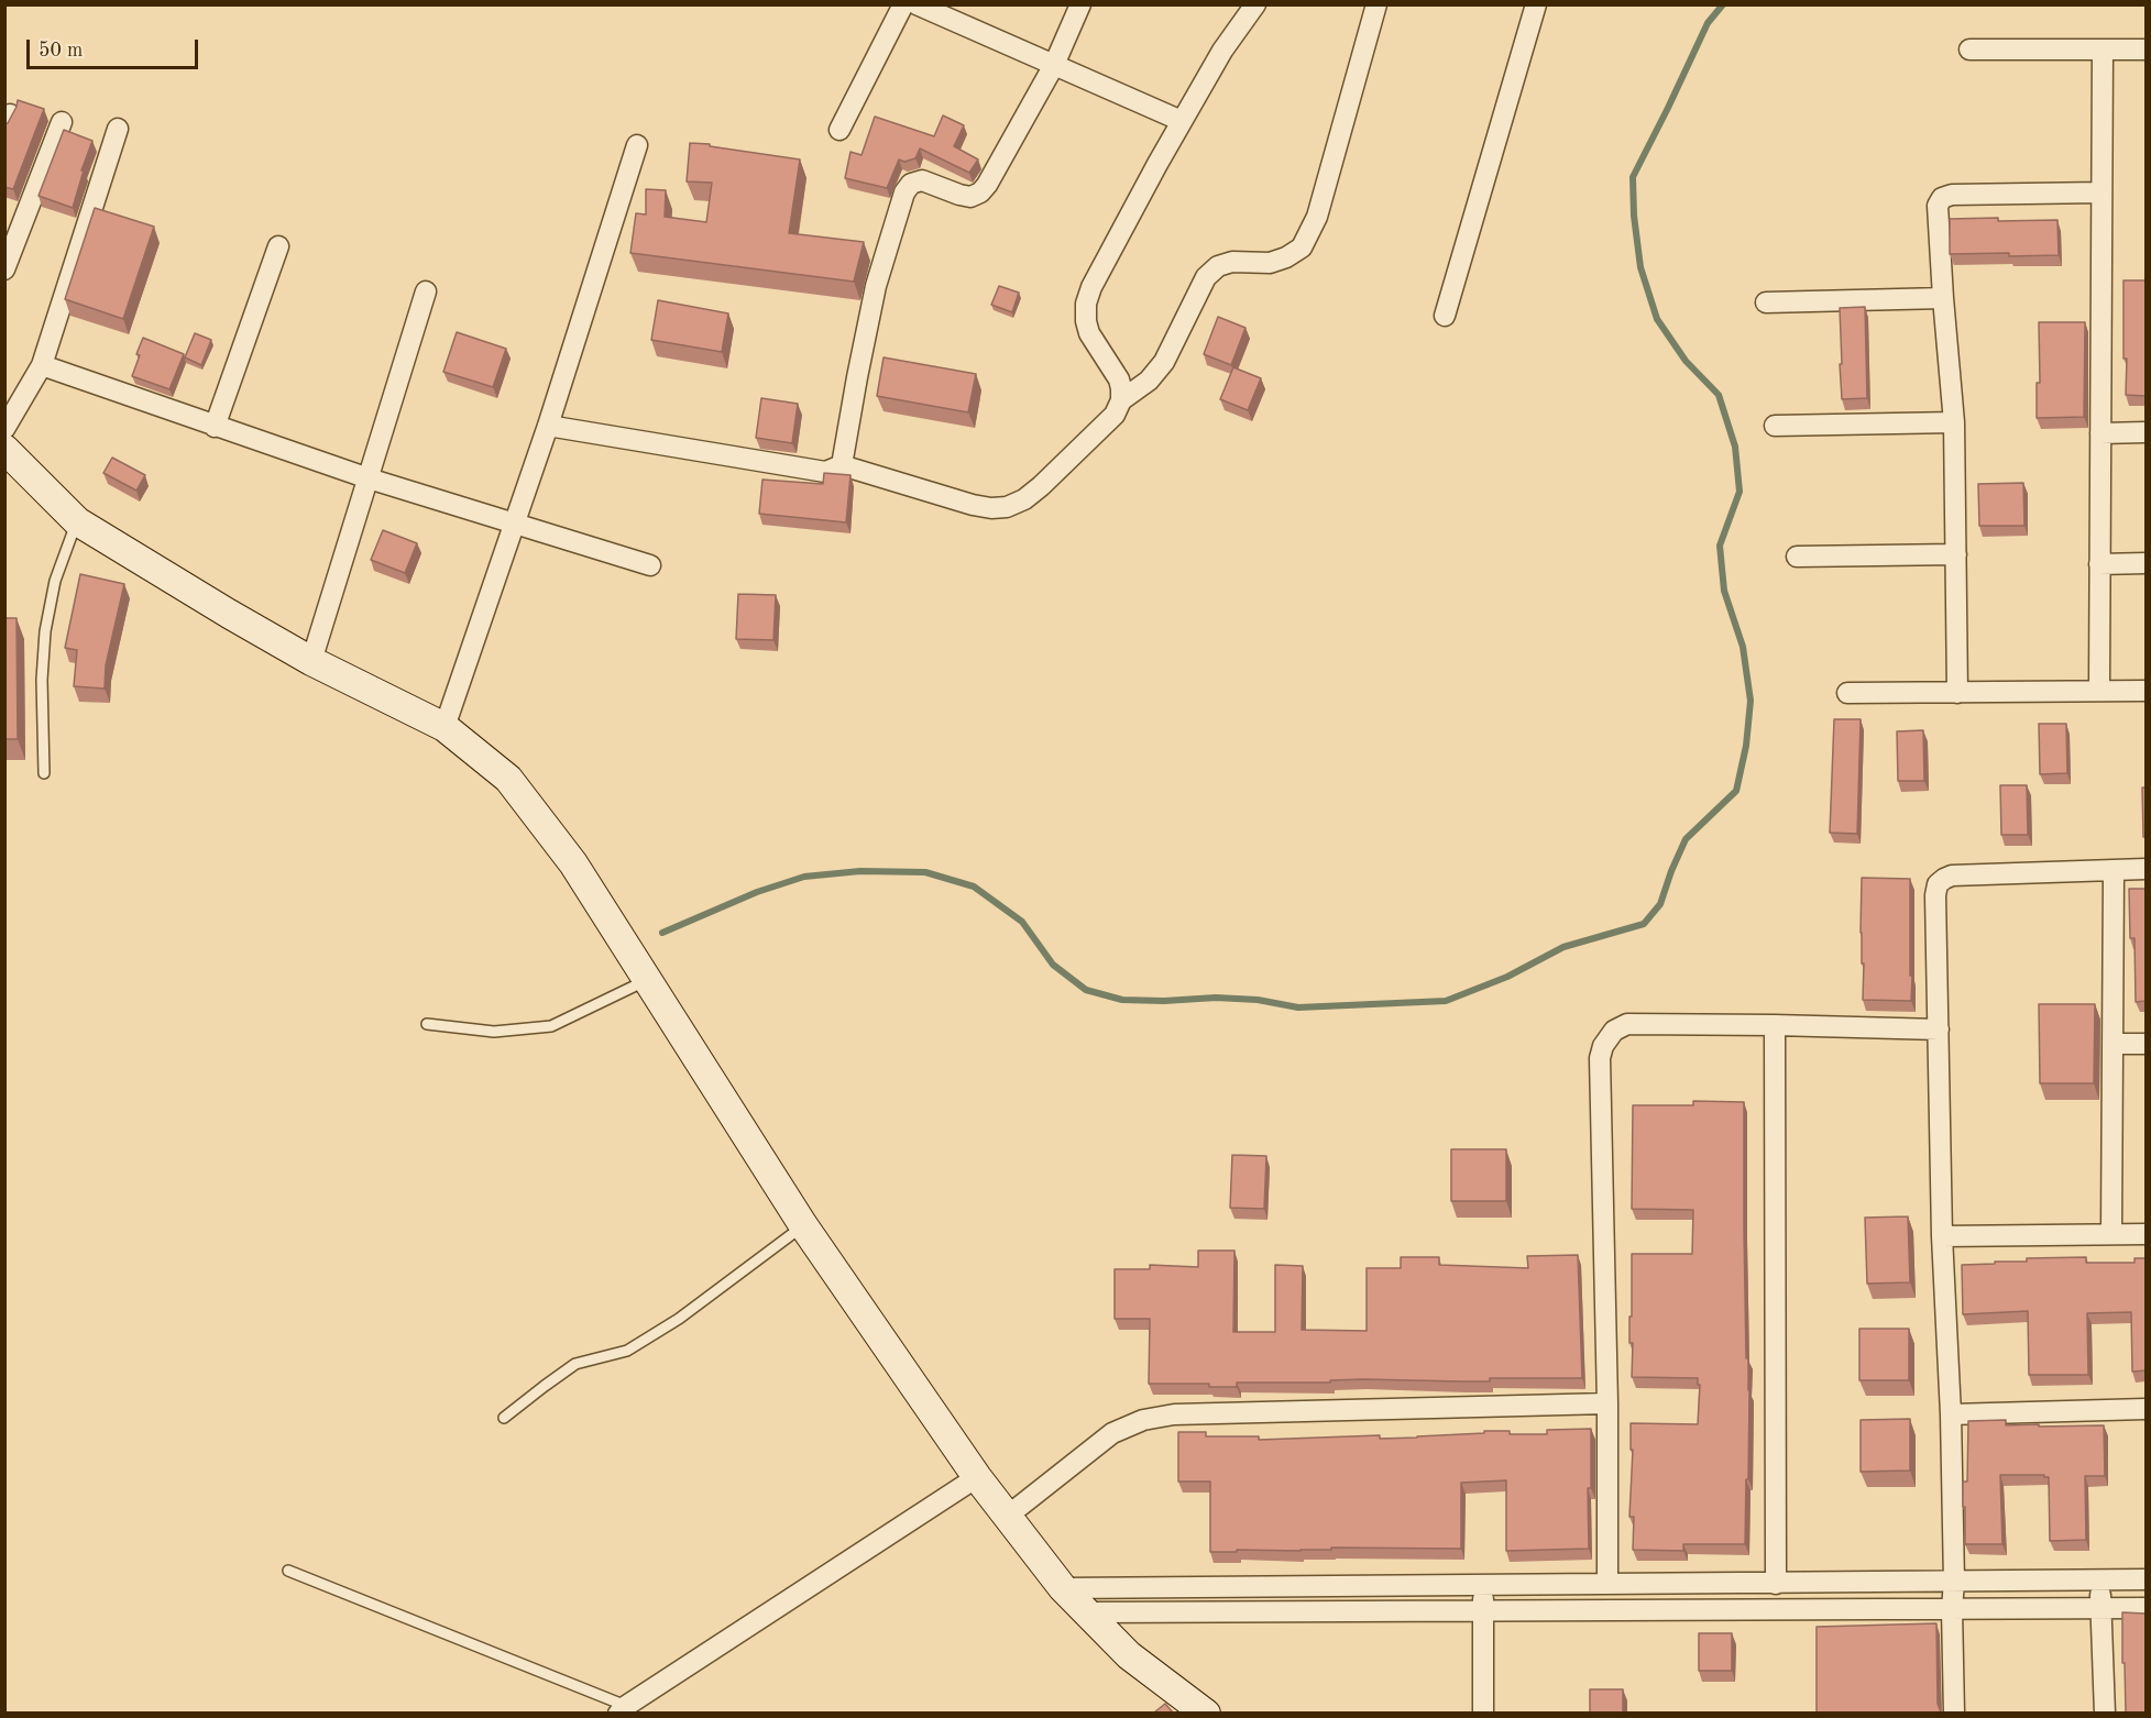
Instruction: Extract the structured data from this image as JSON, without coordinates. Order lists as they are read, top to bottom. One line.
{"scale_bar":"50 m"}
